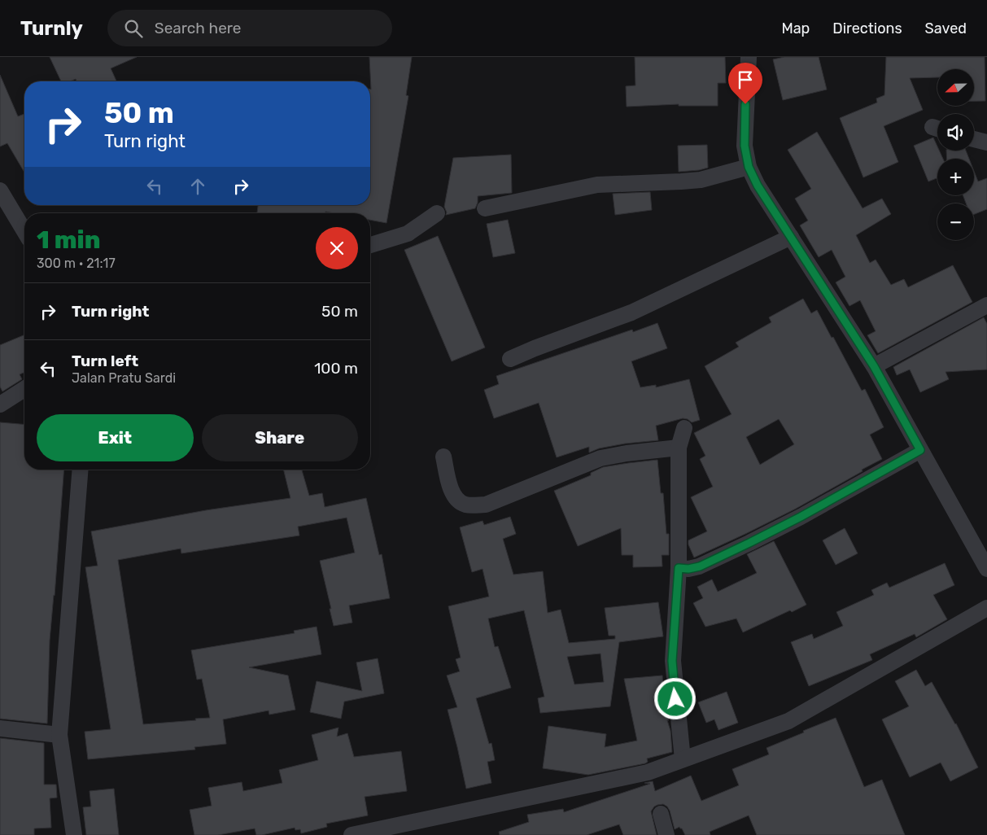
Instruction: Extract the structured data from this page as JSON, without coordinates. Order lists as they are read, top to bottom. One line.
{"north":"left","page":{"header":"Turnly","search":"Search here","nav":["Map","Directions","Saved"],"map_buttons":["+","−"],"turn":["50 m","Turn right"],"heading":["1 min","300 m · 21:17"],"list":[{"name":"Turn right","value":"50 m"},{"name":"Turn left","note":"Jalan Pratu Sardi","value":"100 m"}],"buttons":["Exit","Share"]}}
